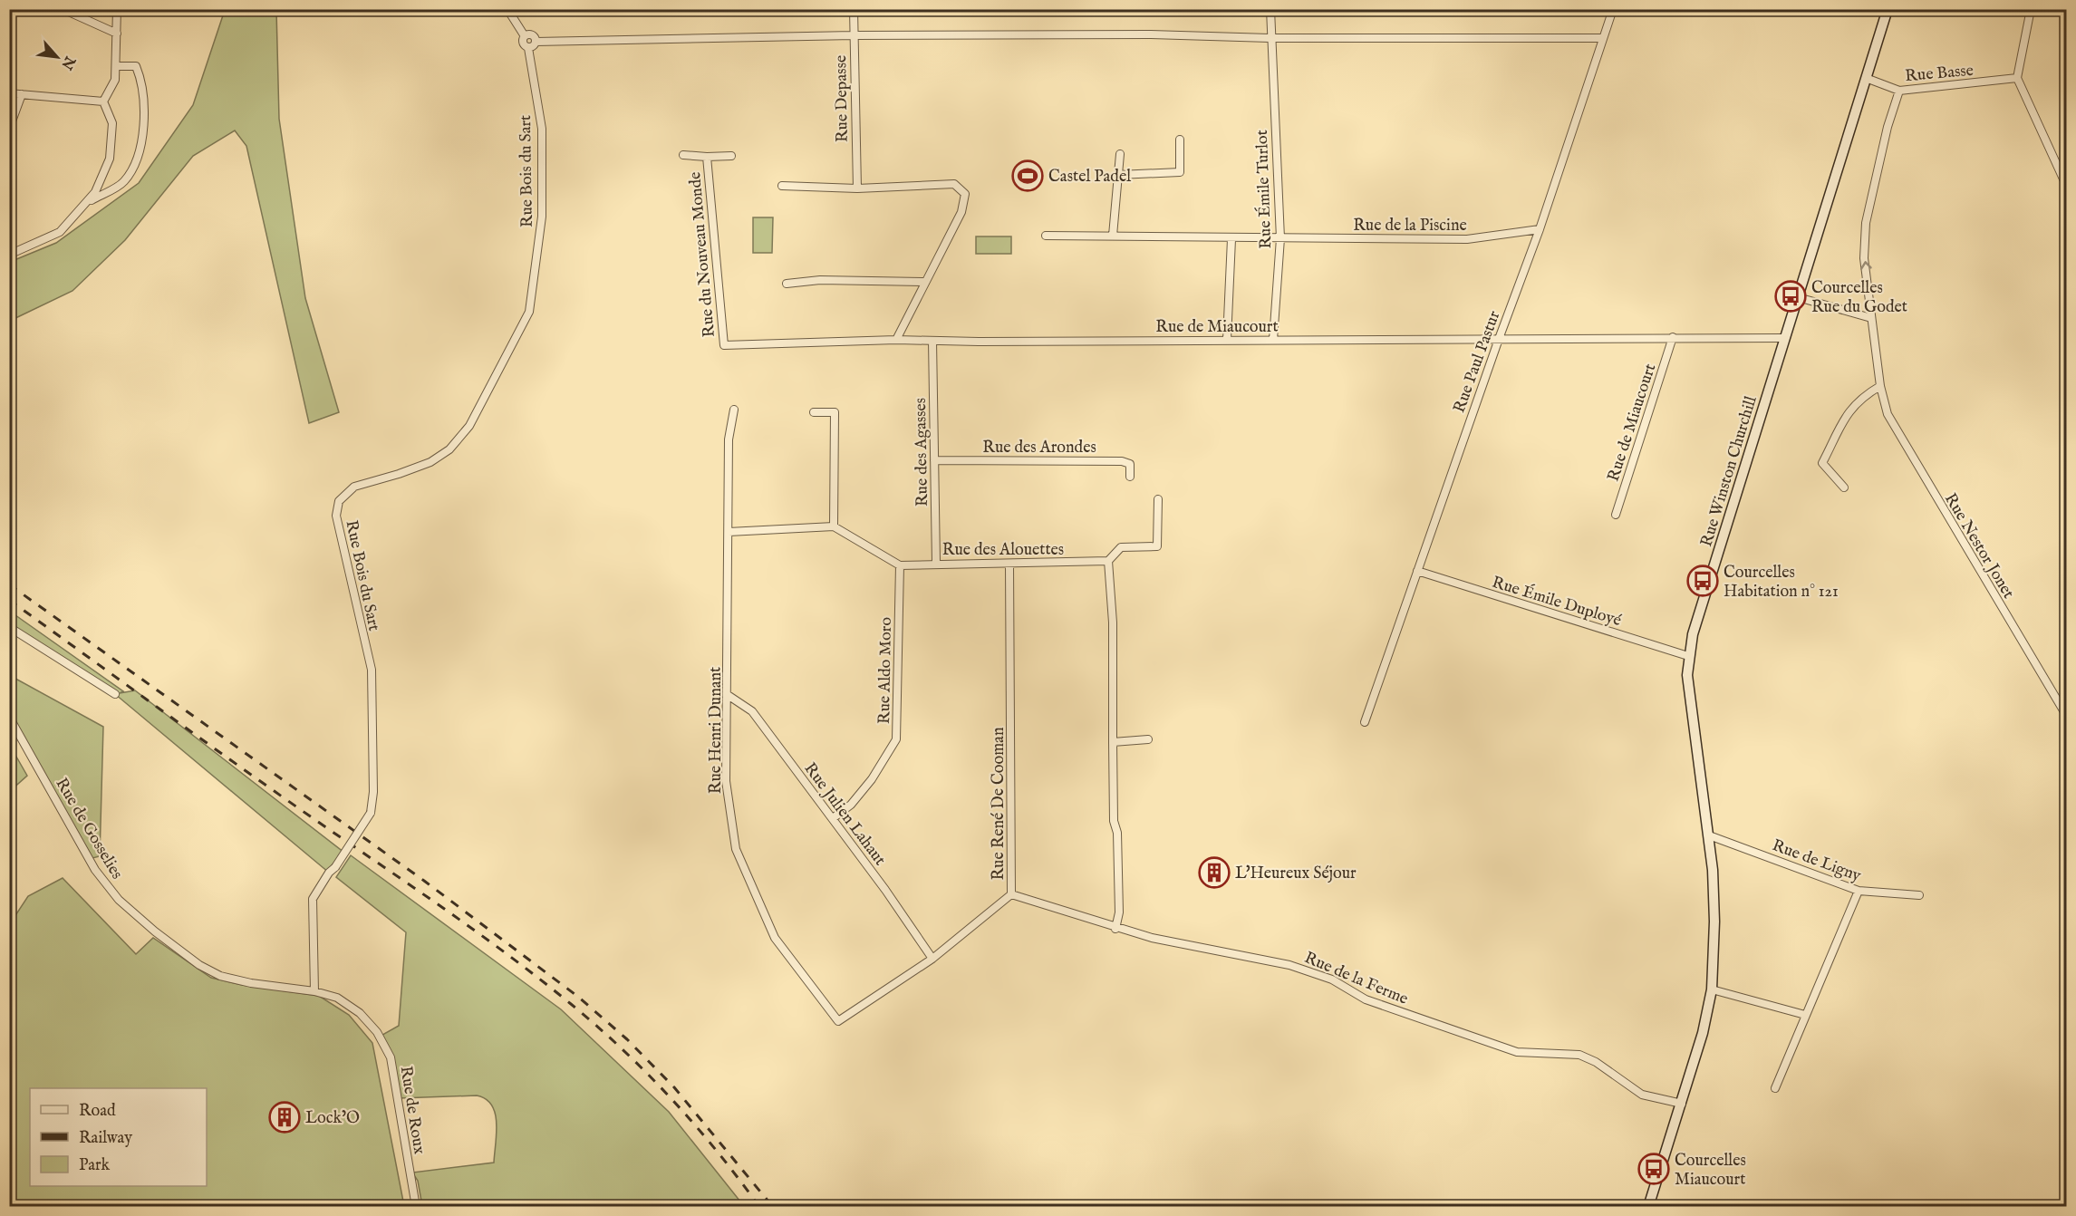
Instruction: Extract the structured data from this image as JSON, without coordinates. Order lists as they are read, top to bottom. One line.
{"streets":{"main road":["Rue Winston Churchill"],"street":["Rue Basse","Rue Depasse","Rue Bois du Sart","Rue Émile Turlot","Rue de la Piscine","Rue du Nouveau Monde","Rue de Miaucourt","Rue Paul Pastur","Rue des Arondes","Rue des Agasses","Rue Nestor Jonet","Rue des Alouettes","Rue Émile Duployé","Rue Aldo Moro","Rue Henri Dunant","Rue René De Cooman","Rue Julien Lahaut","Rue de Gosselies","Rue de Ligny","Rue de la Ferme","Rue de Roux"]},"crossings":[["Rue Basse","Rue Winston Churchill"],["Rue Basse","Rue Nestor Jonet"],["Rue Bois du Sart","Rue de Gosselies"],["Rue Bois du Sart","Rue de Roux"],["Rue Émile Turlot","Rue de la Piscine"],["Rue Émile Turlot","Rue de Miaucourt"],["Rue de la Piscine","Rue Paul Pastur"],["Rue du Nouveau Monde","Rue de Miaucourt"],["Rue de Miaucourt","Rue Paul Pastur"],["Rue de Miaucourt","Rue des Agasses"],["Rue de Miaucourt","Rue Winston Churchill"],["Rue Paul Pastur","Rue Émile Duployé"],["Rue des Arondes","Rue des Agasses"],["Rue des Agasses","Rue des Alouettes"],["Rue Winston Churchill","Rue Émile Duployé"],["Rue Winston Churchill","Rue de Ligny"],["Rue Winston Churchill","Rue de la Ferme"],["Rue des Alouettes","Rue Aldo Moro"],["Rue des Alouettes","Rue René De Cooman"],["Rue Aldo Moro","Rue Julien Lahaut"],["Rue Henri Dunant","Rue René De Cooman"],["Rue Henri Dunant","Rue Julien Lahaut"],["Rue René De Cooman","Rue Julien Lahaut"],["Rue René De Cooman","Rue de la Ferme"],["Rue de Gosselies","Rue de Roux"]],"places":{"sports":["Castel Padel"],"bus stop":["Courcelles Rue du Godet","Courcelles Habitation n° 121","Courcelles Miaucourt"],"building":["L'Heureux Séjour","Lock’O"]},"legend":["Road","Railway","Park"],"north":"bottom right"}
